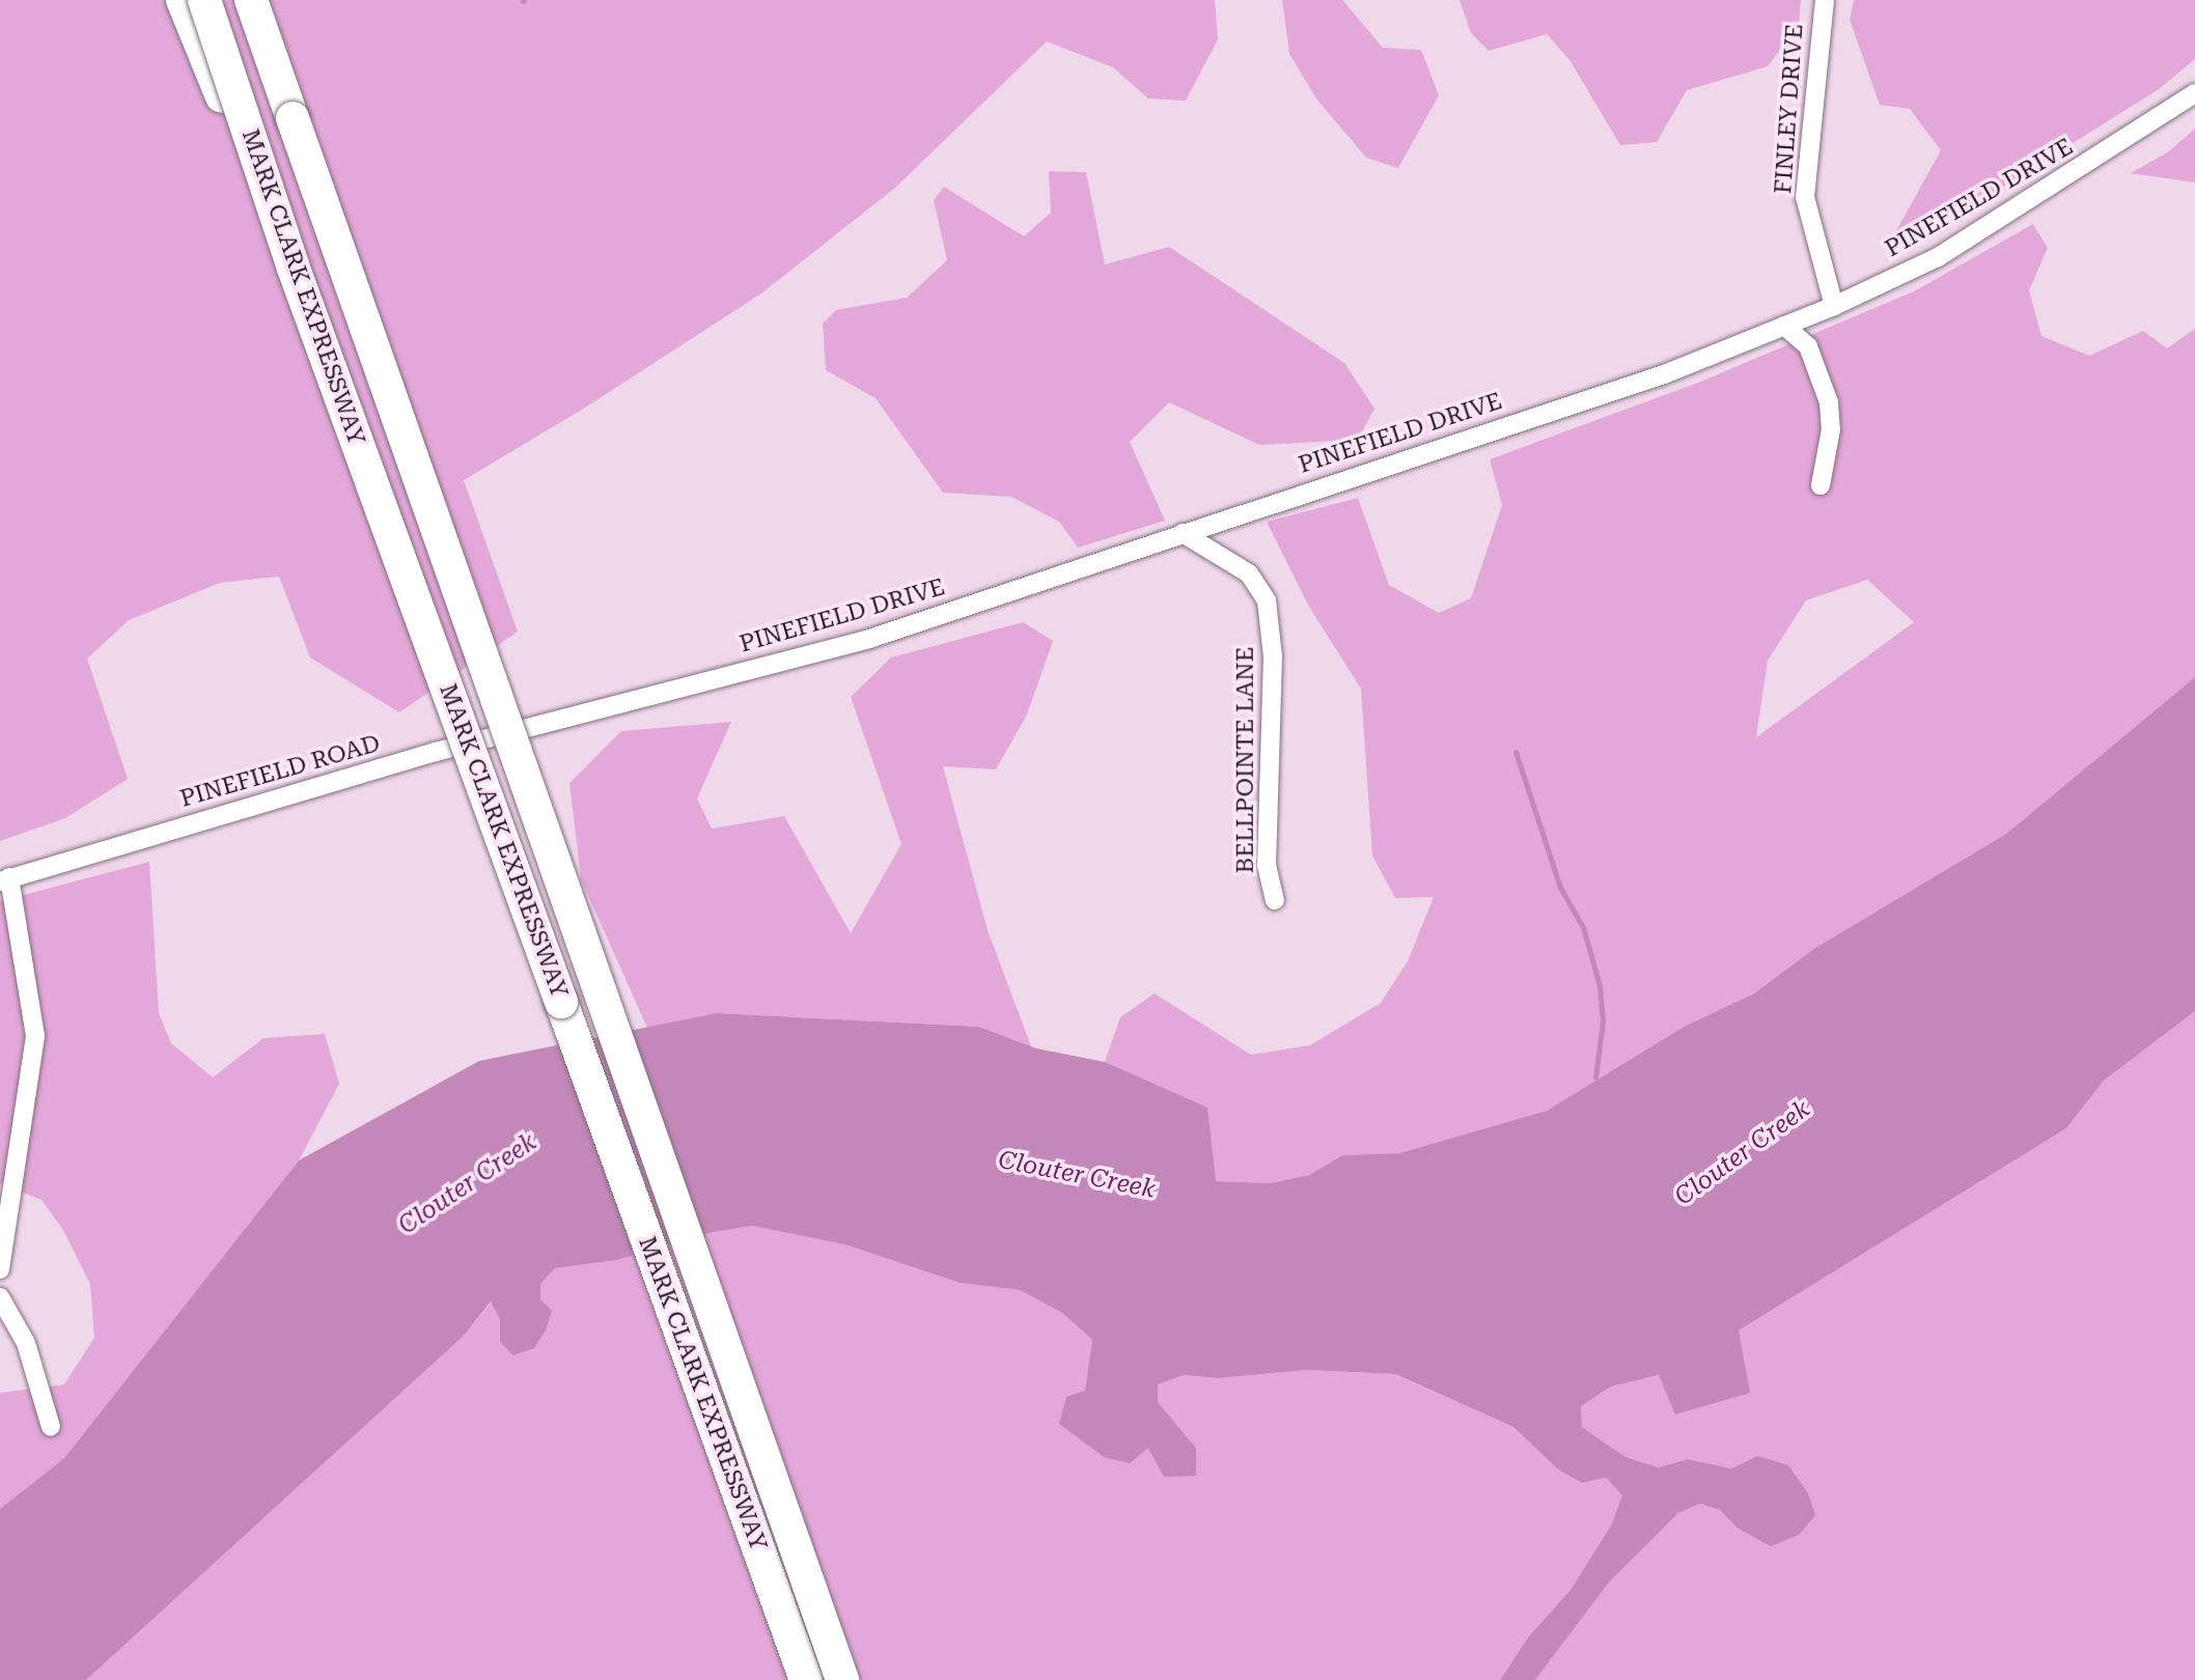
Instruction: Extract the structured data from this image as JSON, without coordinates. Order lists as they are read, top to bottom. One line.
{"streets":{"highway":["MARK CLARK EXPRESSWAY"],"street":["FINLEY DRIVE","PINEFIELD DRIVE","BELLPOINTE LANE","PINEFIELD ROAD"]},"crossings":[["FINLEY DRIVE","PINEFIELD DRIVE"],["PINEFIELD DRIVE","BELLPOINTE LANE"],["PINEFIELD DRIVE","PINEFIELD ROAD"]],"water":["Clouter Creek"]}
